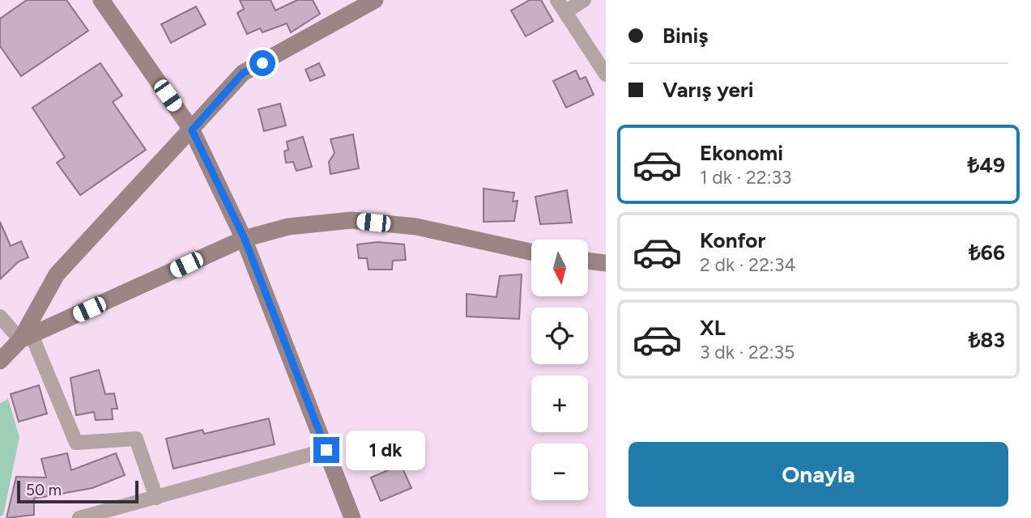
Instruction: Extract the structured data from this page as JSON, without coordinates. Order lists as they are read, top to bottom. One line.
{"scale_bar":"50 m","north":"bottom","page":{"banner":["Biniş","Varış yeri"],"list":[{"name":"Ekonomi","note":"1 dk · 22:33","value":"₺49"},{"name":"Konfor","note":"2 dk · 22:34","value":"₺66"},{"name":"XL","note":"3 dk · 22:35","value":"₺83"}],"map_buttons":["+","−"],"bubble":"1 dk","buttons":"Onayla","scale":"50 m"}}
